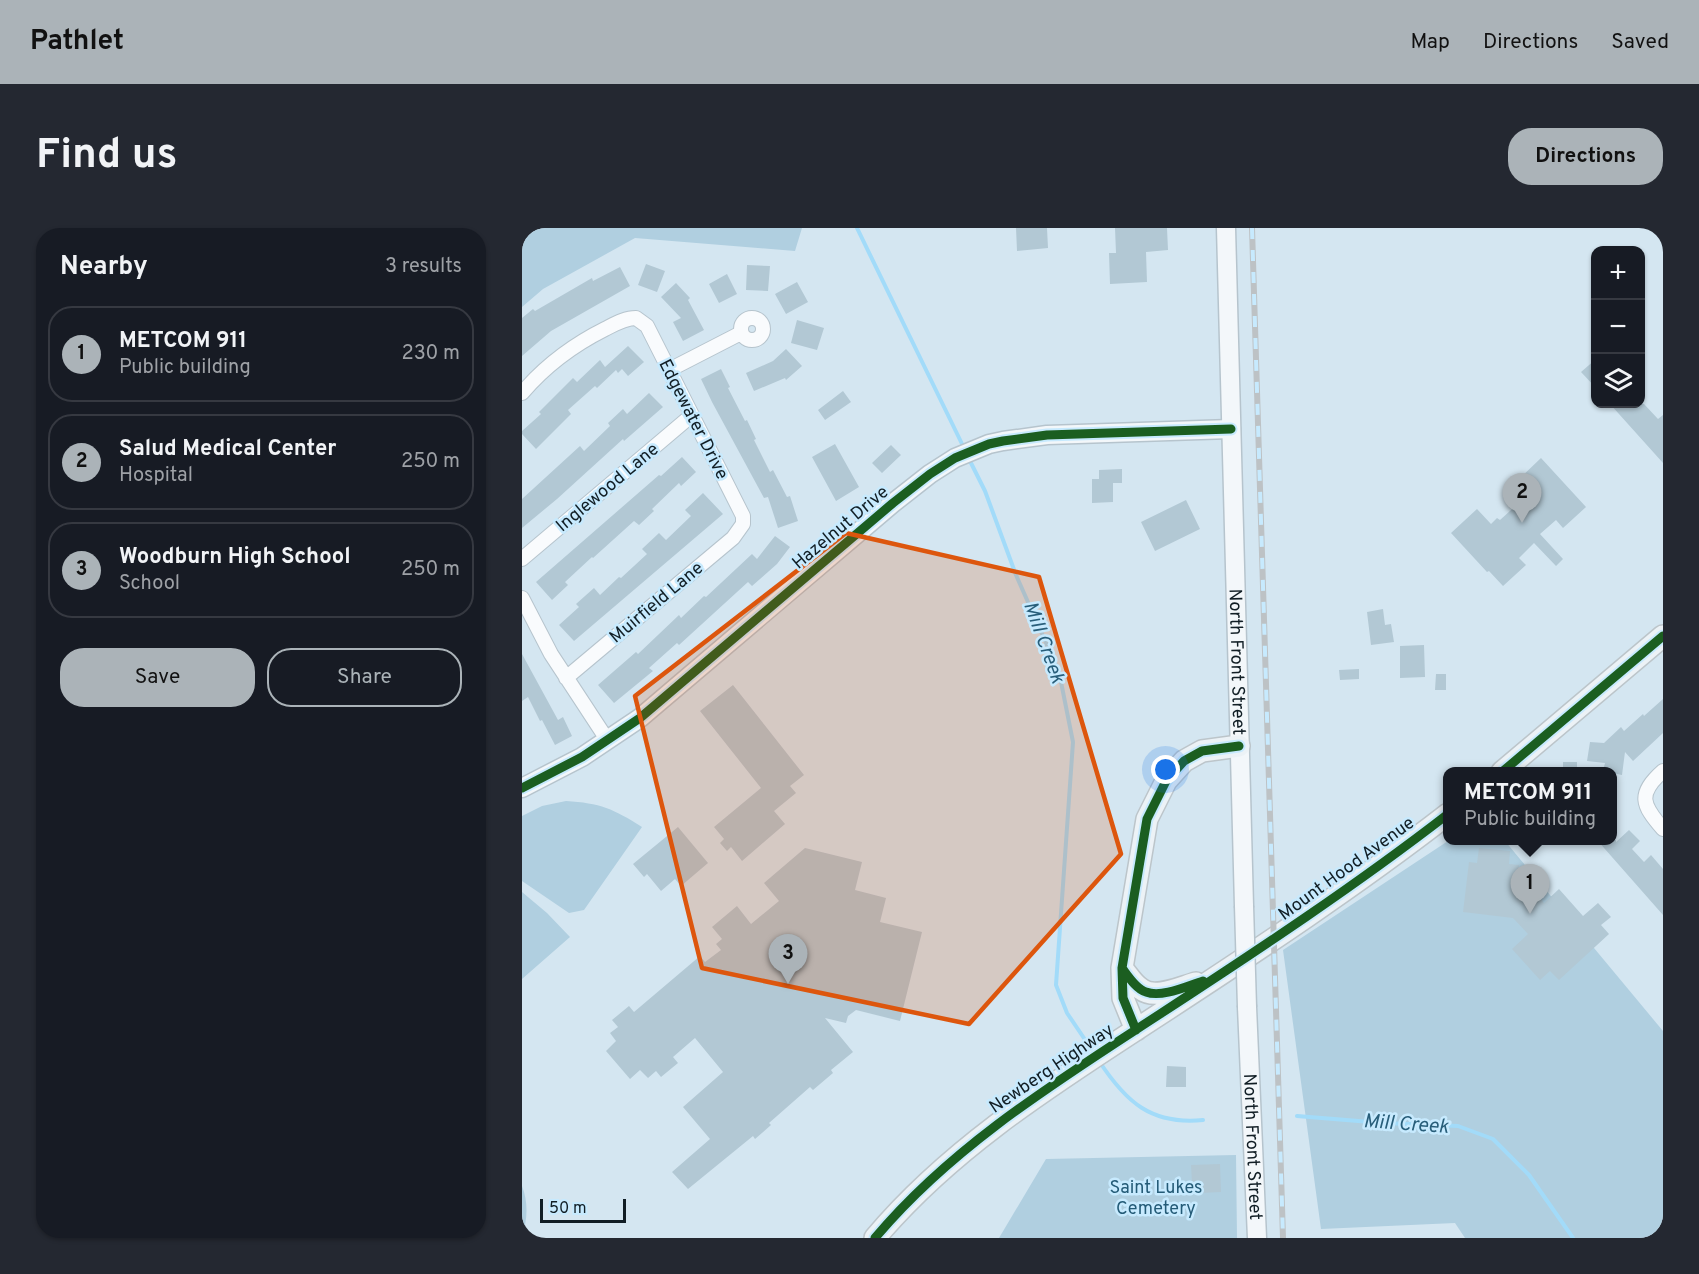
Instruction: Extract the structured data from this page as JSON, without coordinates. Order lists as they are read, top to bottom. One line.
{"streets":{"main road":["Hazelnut Drive","North Front Street","Mount Hood Avenue","Newberg Highway"],"street":["Edgewater Drive","Inglewood Lane","Muirfield Lane"]},"crossings":[["Edgewater Drive","Inglewood Lane"],["Edgewater Drive","Muirfield Lane"],["Hazelnut Drive","North Front Street"],["Mount Hood Avenue","Newberg Highway"]],"water":["Mill Creek"],"parks":["Saint Lukes Cemetery"],"scale_bar":"50 m","page":{"header":"Pathlet","nav":["Map","Directions","Saved"],"buttons":["Directions",["Save","Share"]],"title":"Find us","heading":["Nearby","3 results"],"map_buttons":["+","−"],"list":[{"mark":"1","name":"METCOM 911","note":"Public building","value":"230 m"},{"mark":"2","name":"Salud Medical Center","note":"Hospital","value":"250 m"},{"mark":"3","name":"Woodburn High School","note":"School","value":"250 m"}],"pins":["2","1","3"],"popup":["METCOM 911","Public building"],"scale":"50 m"}}
